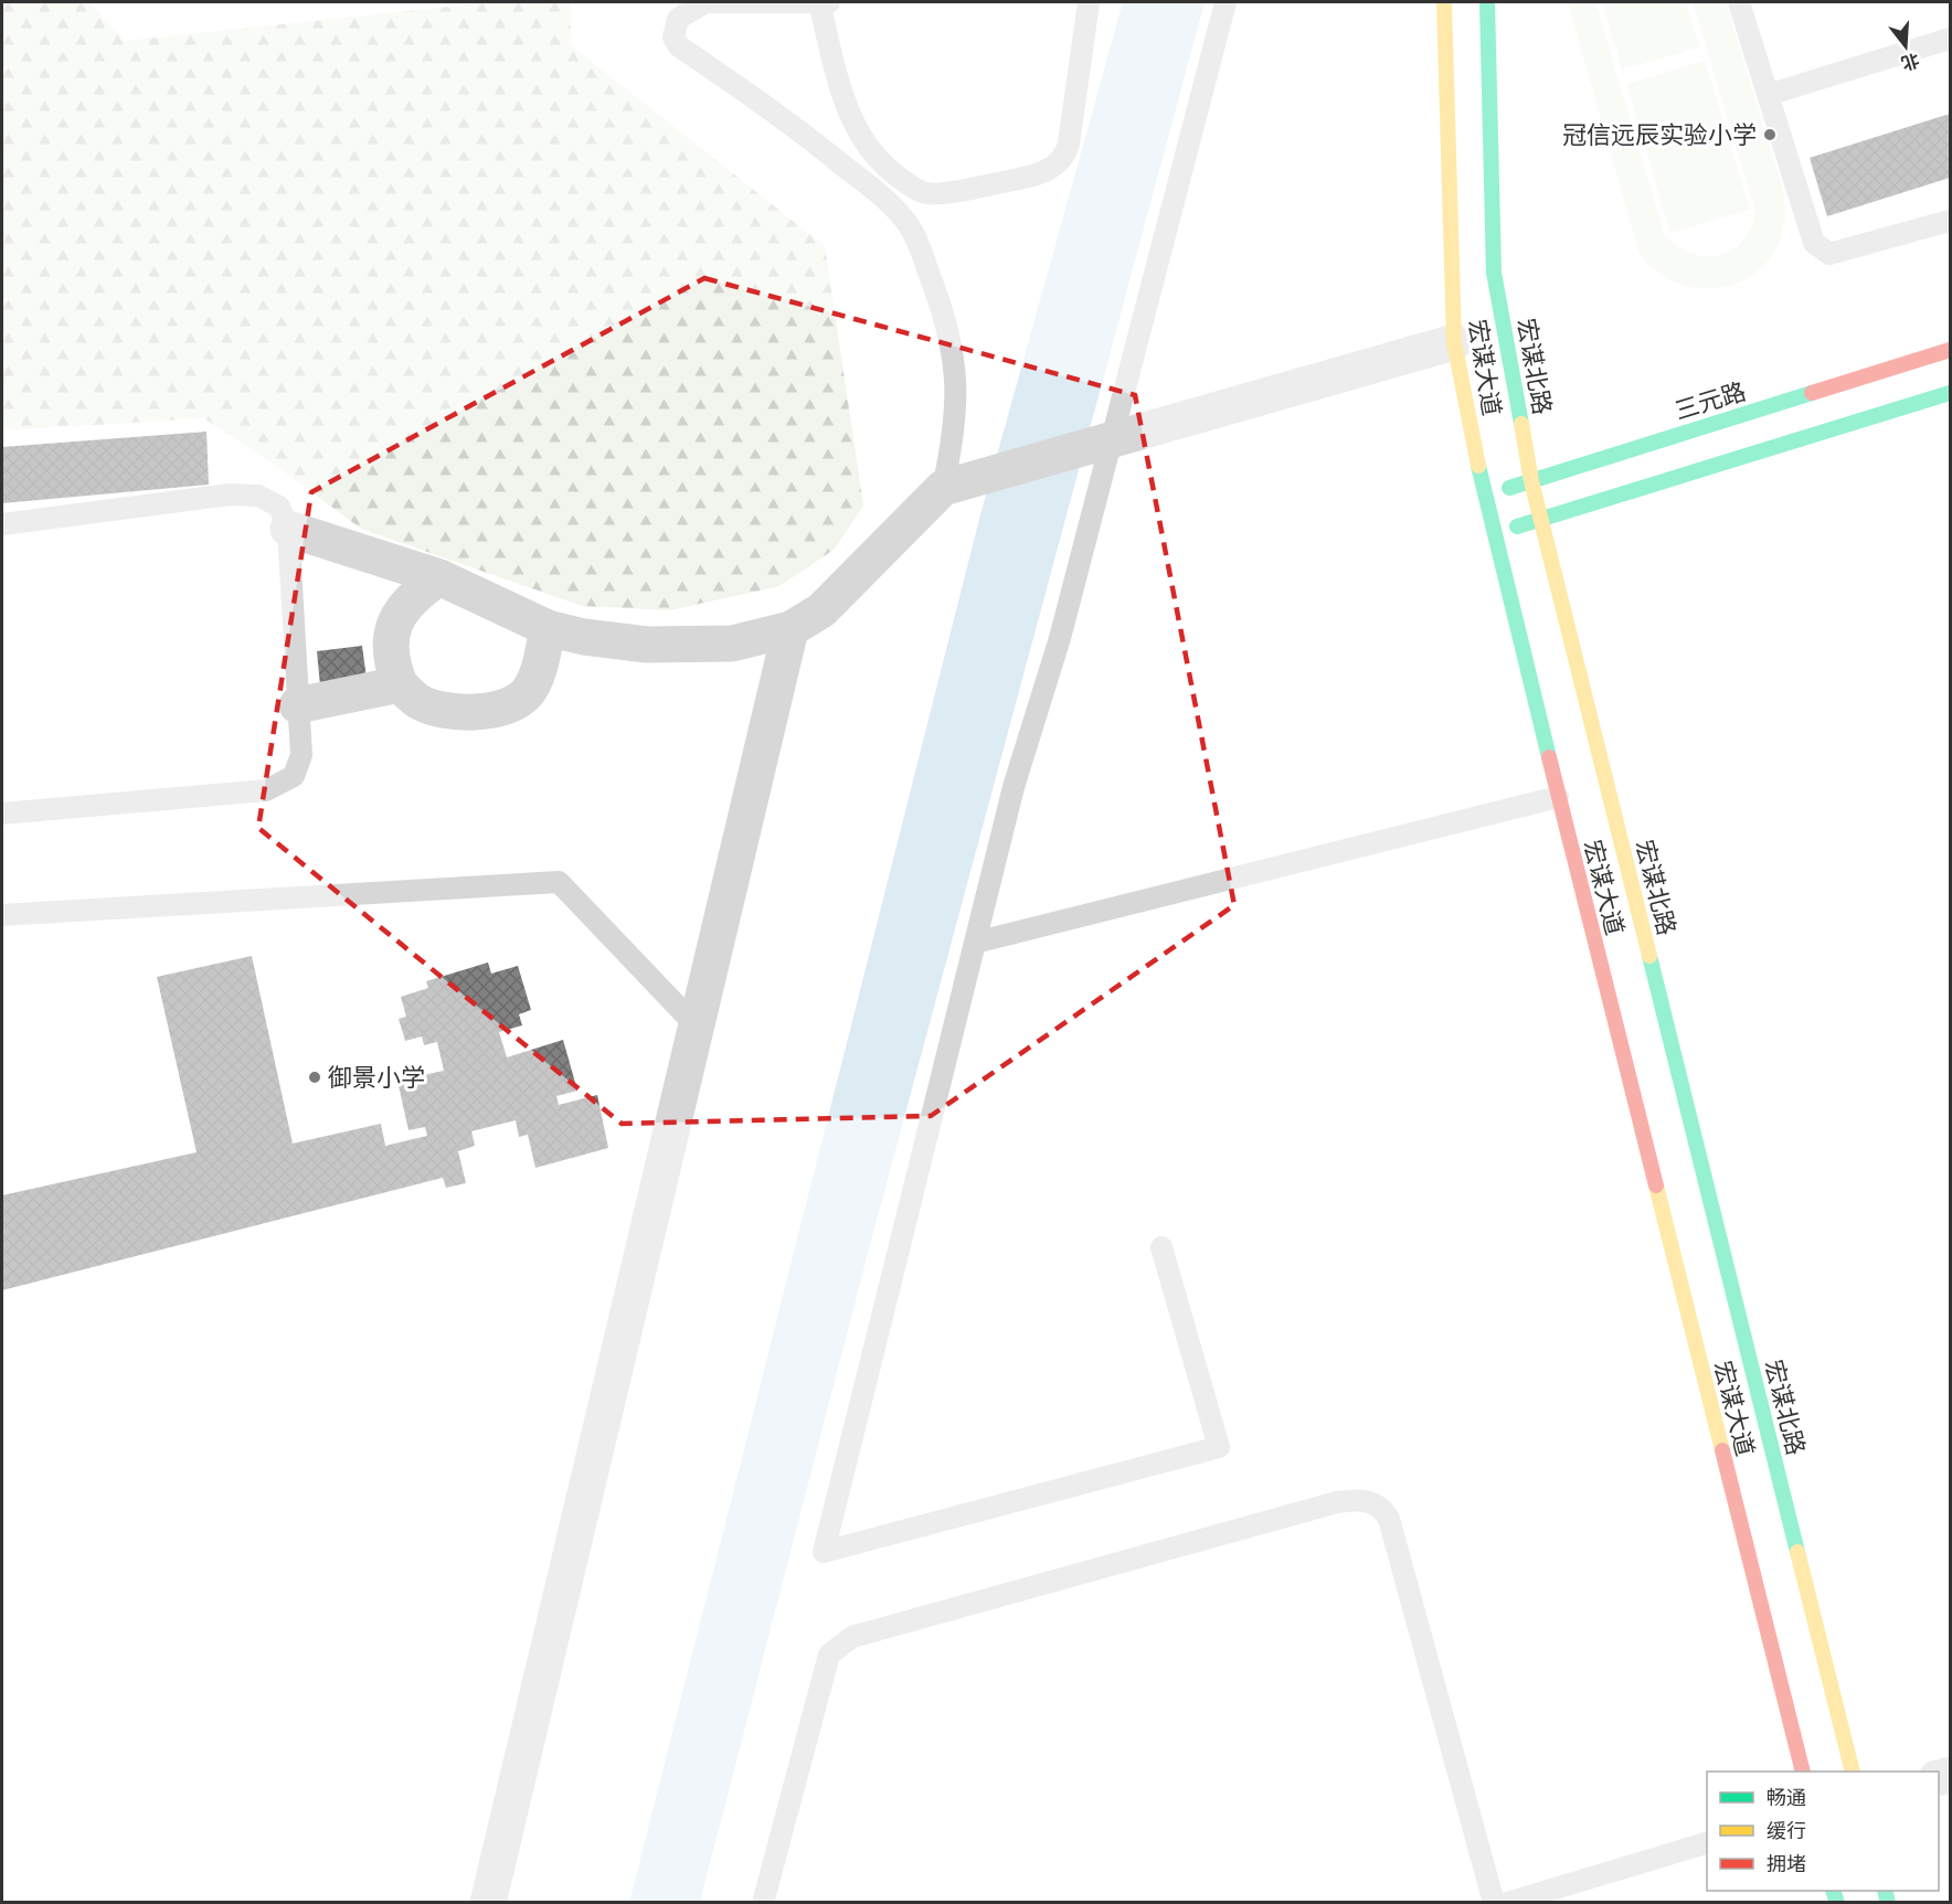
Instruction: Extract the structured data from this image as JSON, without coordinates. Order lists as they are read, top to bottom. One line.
{"streets":{"main road":["宏谋北路","宏谋大道","三元路"]},"crossings":[["宏谋北路","三元路"],["宏谋大道","三元路"]],"places":["冠信远辰实验小学","御景小学"],"legend":["畅通","缓行","拥堵"],"north":"bottom"}
